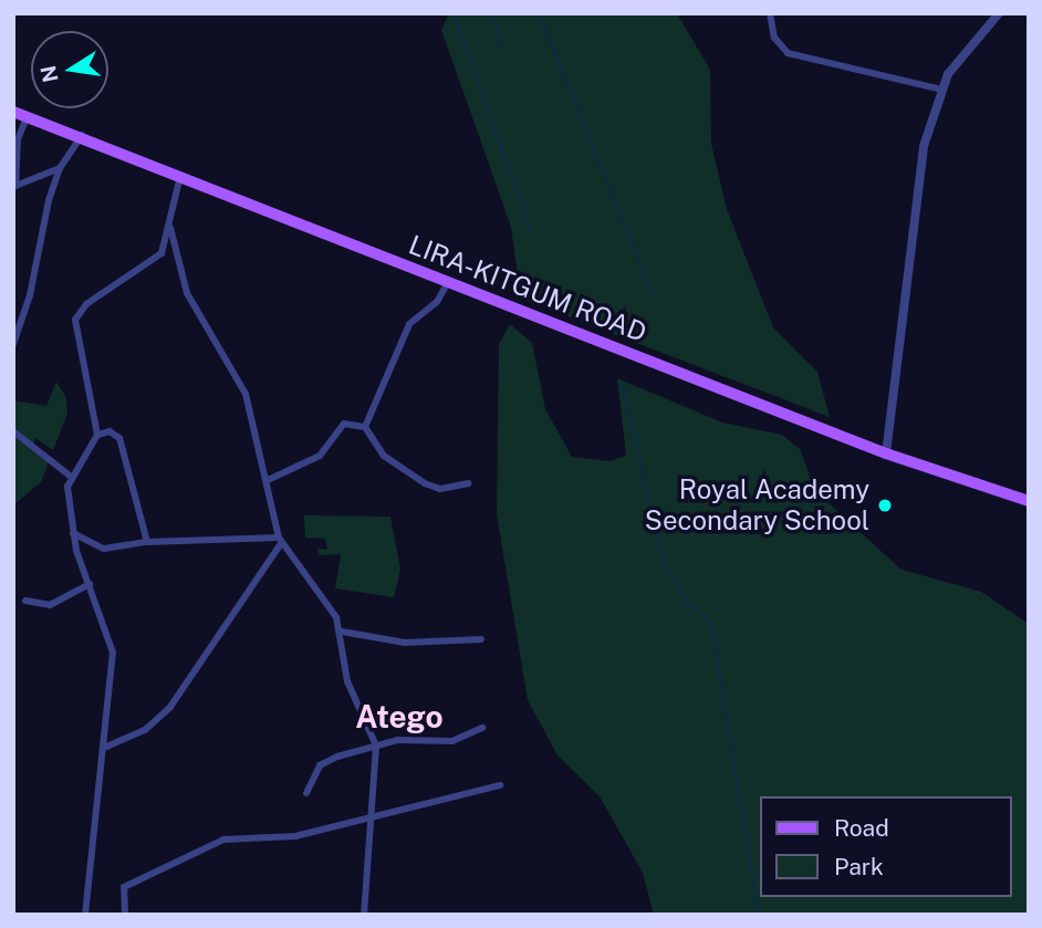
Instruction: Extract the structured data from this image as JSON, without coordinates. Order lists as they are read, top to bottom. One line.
{"streets":{"main road":["LIRA-KITGUM ROAD"]},"districts":["Atego"],"places":["Royal Academy Secondary School"],"legend":["Road","Park"],"north":"left"}
